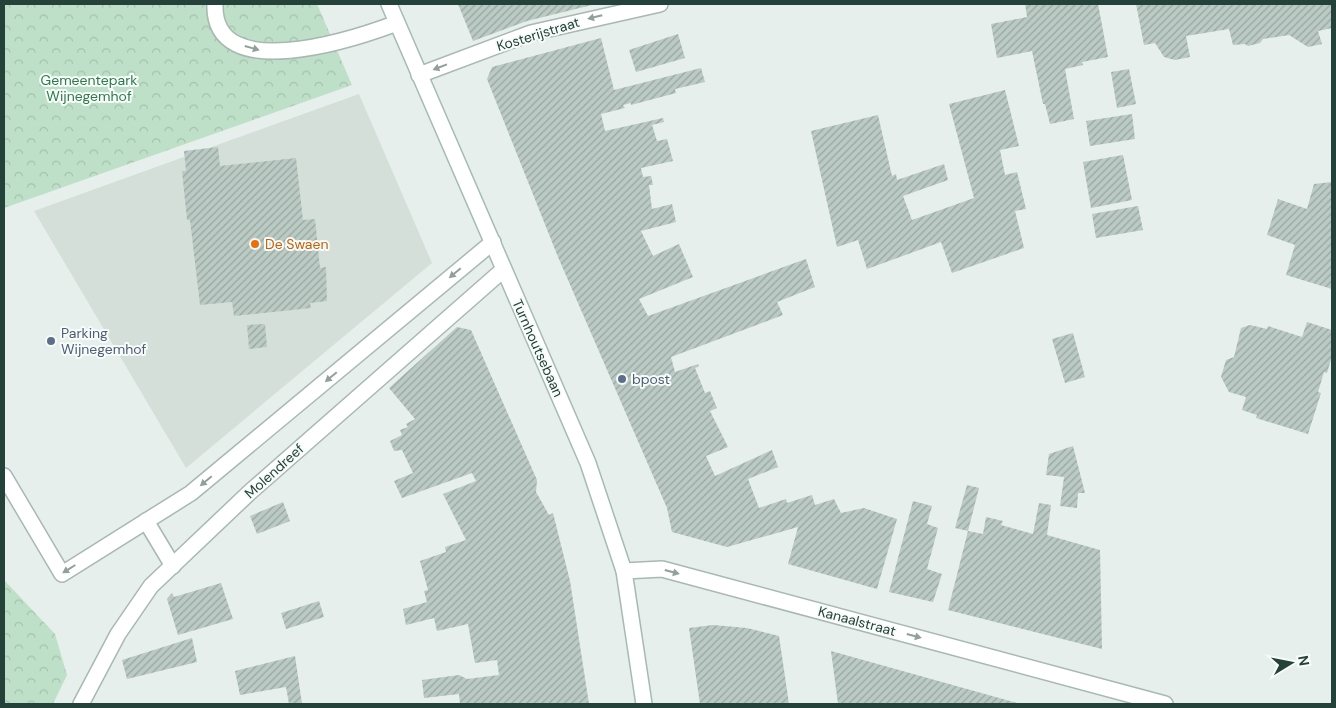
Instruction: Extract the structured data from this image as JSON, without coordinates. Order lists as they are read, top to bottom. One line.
{"streets":{"street":["Kosterijstraat","Turnhoutsebaan","Molendreef","Kanaalstraat"]},"crossings":[["Kosterijstraat","Turnhoutsebaan"],["Turnhoutsebaan","Molendreef"],["Turnhoutsebaan","Kanaalstraat"]],"one_way":["Kosterijstraat","Kanaalstraat"],"parks":["Gemeentepark Wijnegemhof"],"places":["De Swaen","Parking Wijnegemhof","bpost"],"north":"right"}
